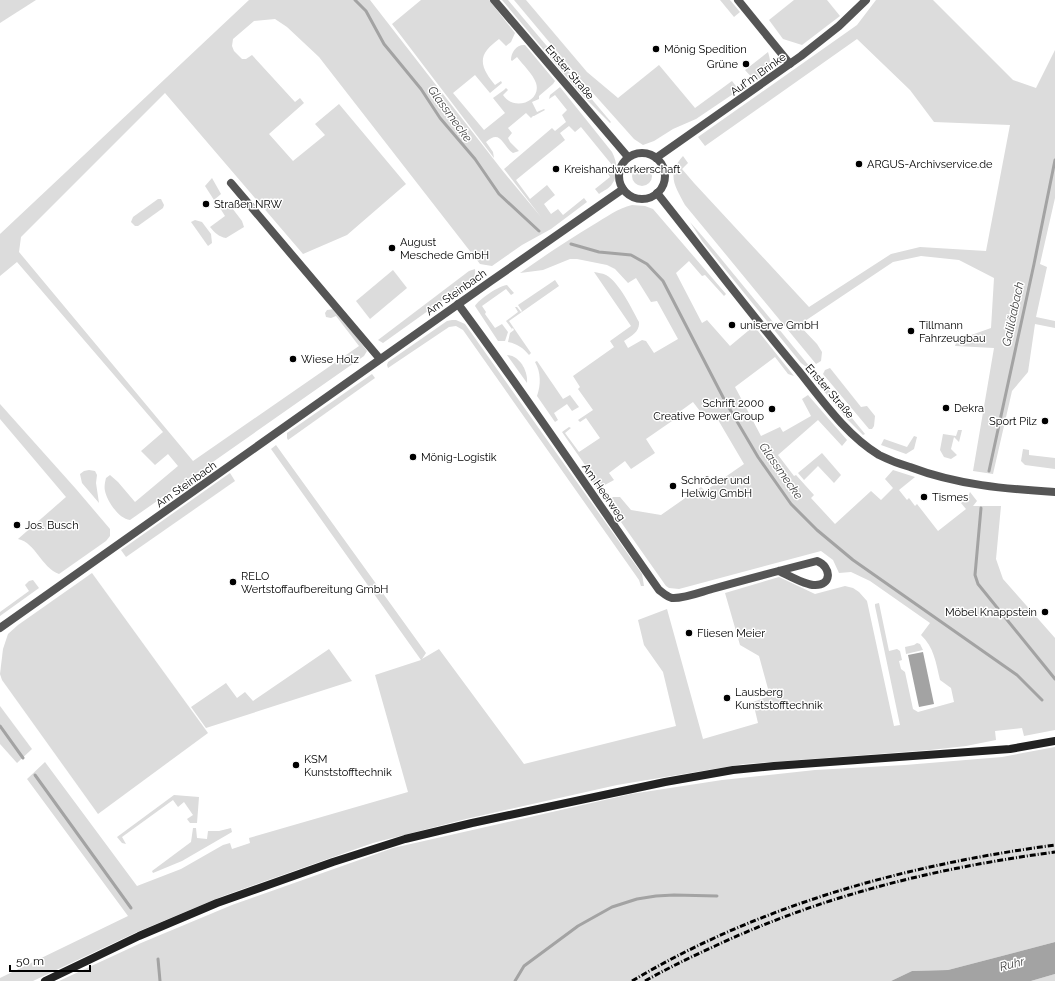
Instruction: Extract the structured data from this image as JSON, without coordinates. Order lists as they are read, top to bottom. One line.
{"streets":{"street":["Enster Straße","Auf'm Brinke","Am Steinbach","Am Heerweg"]},"crossings":[["Enster Straße","Auf'm Brinke"],["Enster Straße","Am Steinbach"],["Auf'm Brinke","Am Steinbach"],["Am Steinbach","Am Heerweg"]],"water":["Glassmecke","Galiläabach","Ruhr"],"places":["Mönig Spedition","Grüne","ARGUS-Archivservice.de","Kreishandwerkerschaft","Straßen.NRW","August Meschede GmbH","uniserve GmbH","Tillmann Fahrzeugbau","Wiese Holz","Dekra","Schrift 2000 Creative Power Group","Sport Pilz","Mönig-Logistik","Schröder und Helwig GmbH","Tismes","Jos. Busch","RELO Wertstoffaufbereitung GmbH","Möbel Knappstein","Fliesen Meier","Lausberg Kunststofftechnik","KSM Kunststofftechnik"],"scale_bar":"50 m"}
